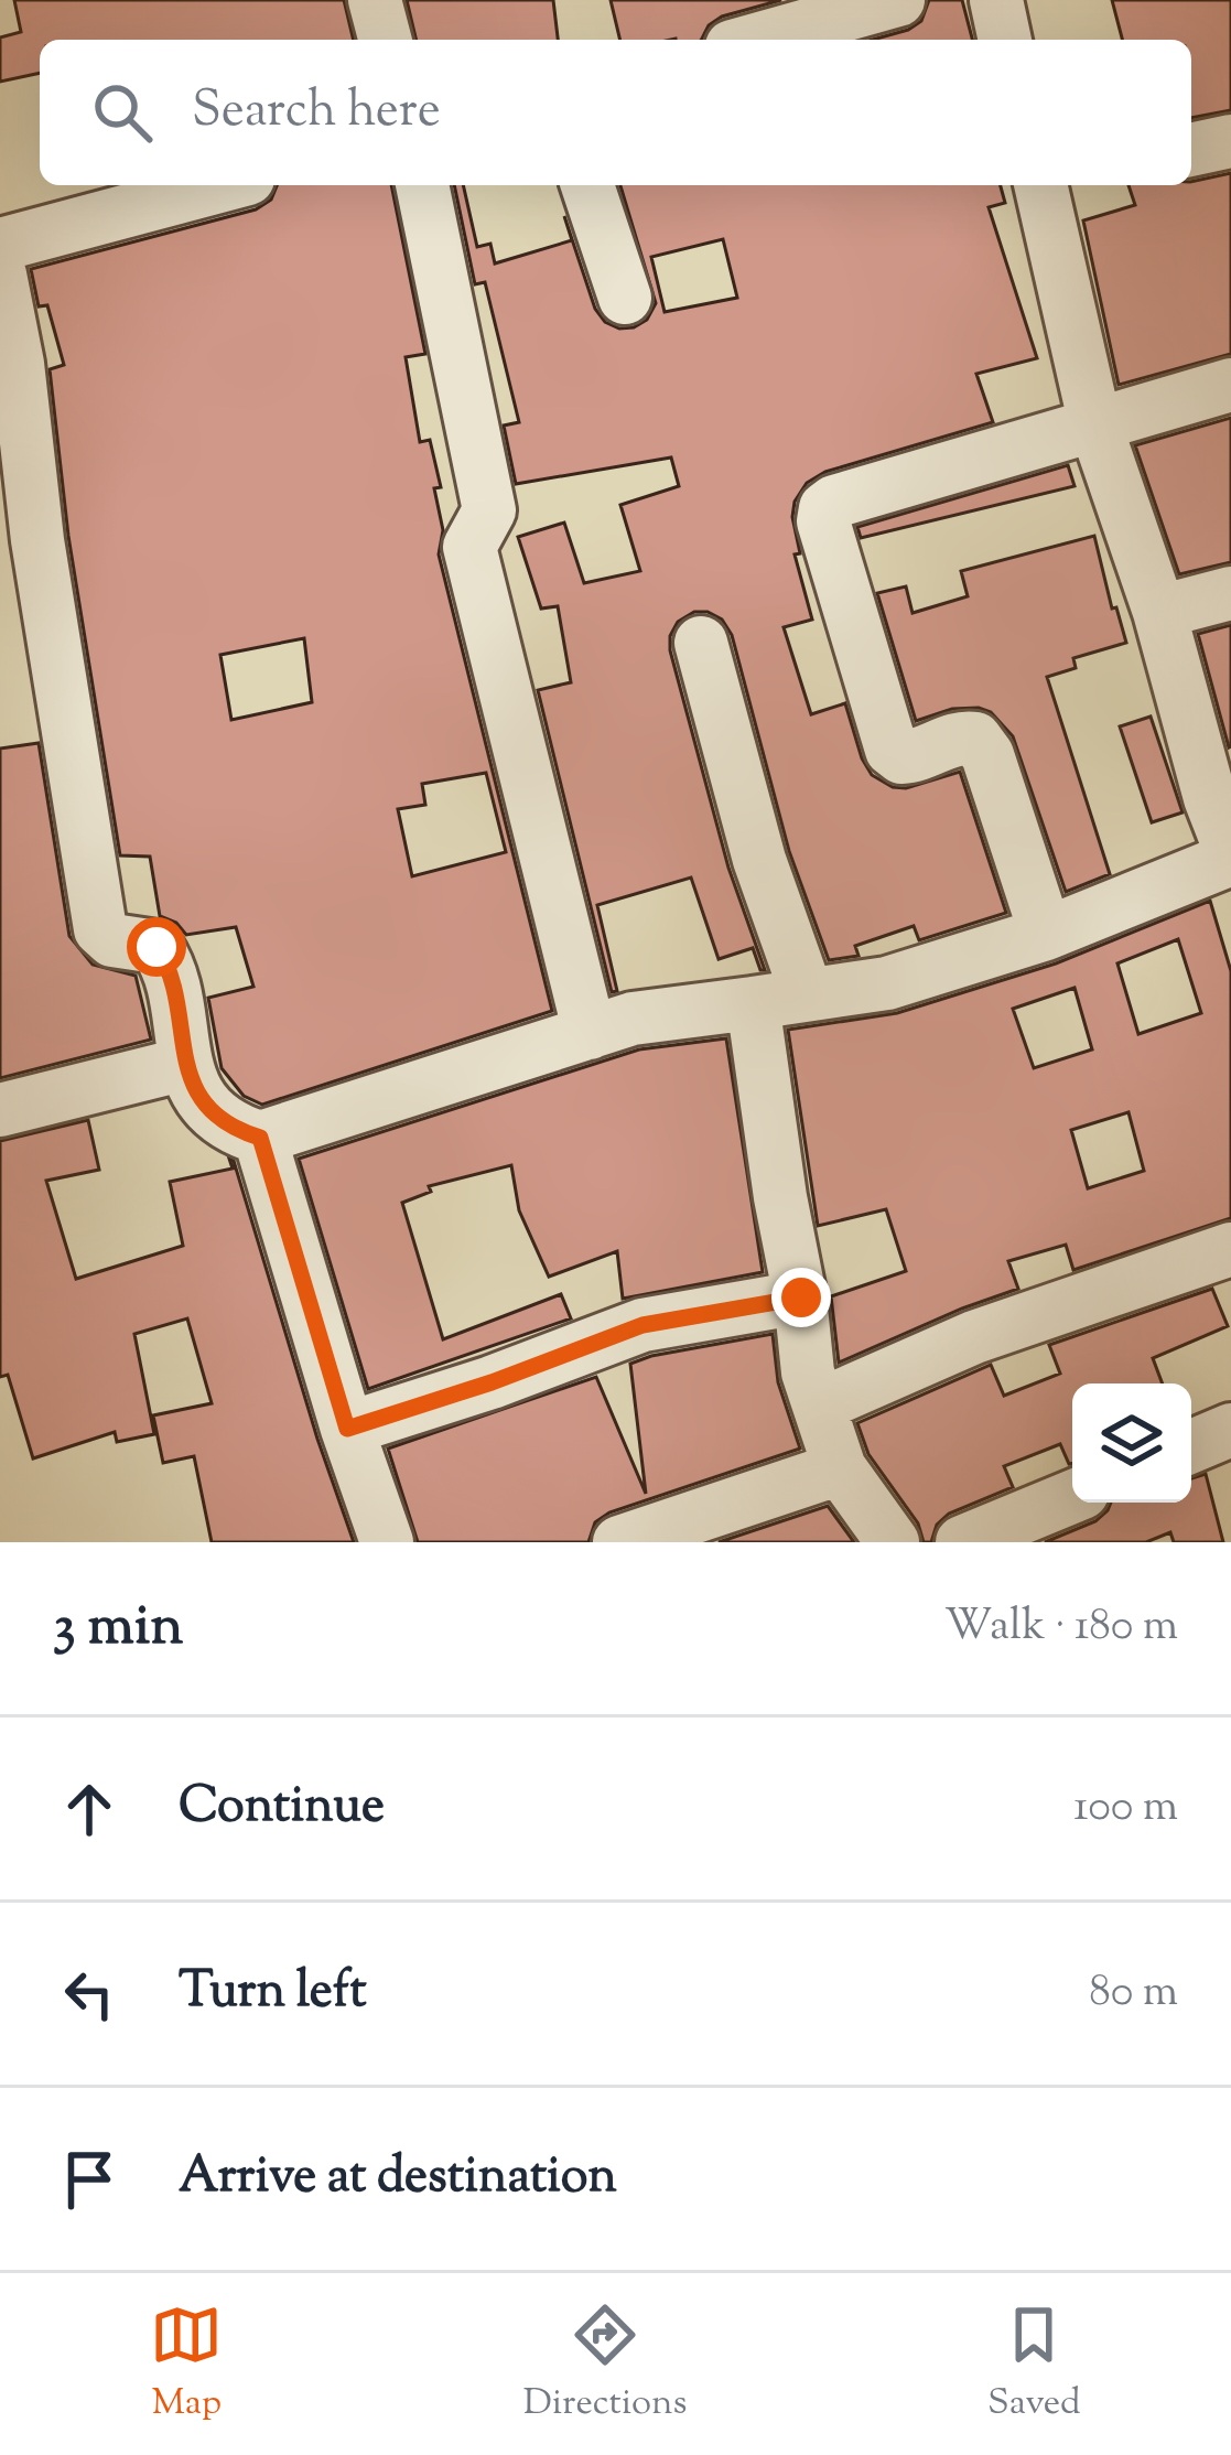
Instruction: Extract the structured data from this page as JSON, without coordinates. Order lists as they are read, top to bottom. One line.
{"page":{"search":"Search here","heading":["3 min","Walk · 180 m"],"list":[["Continue","100 m"],["Turn left","80 m"],"Arrive at destination"],"nav":["Map","Directions","Saved"]}}
